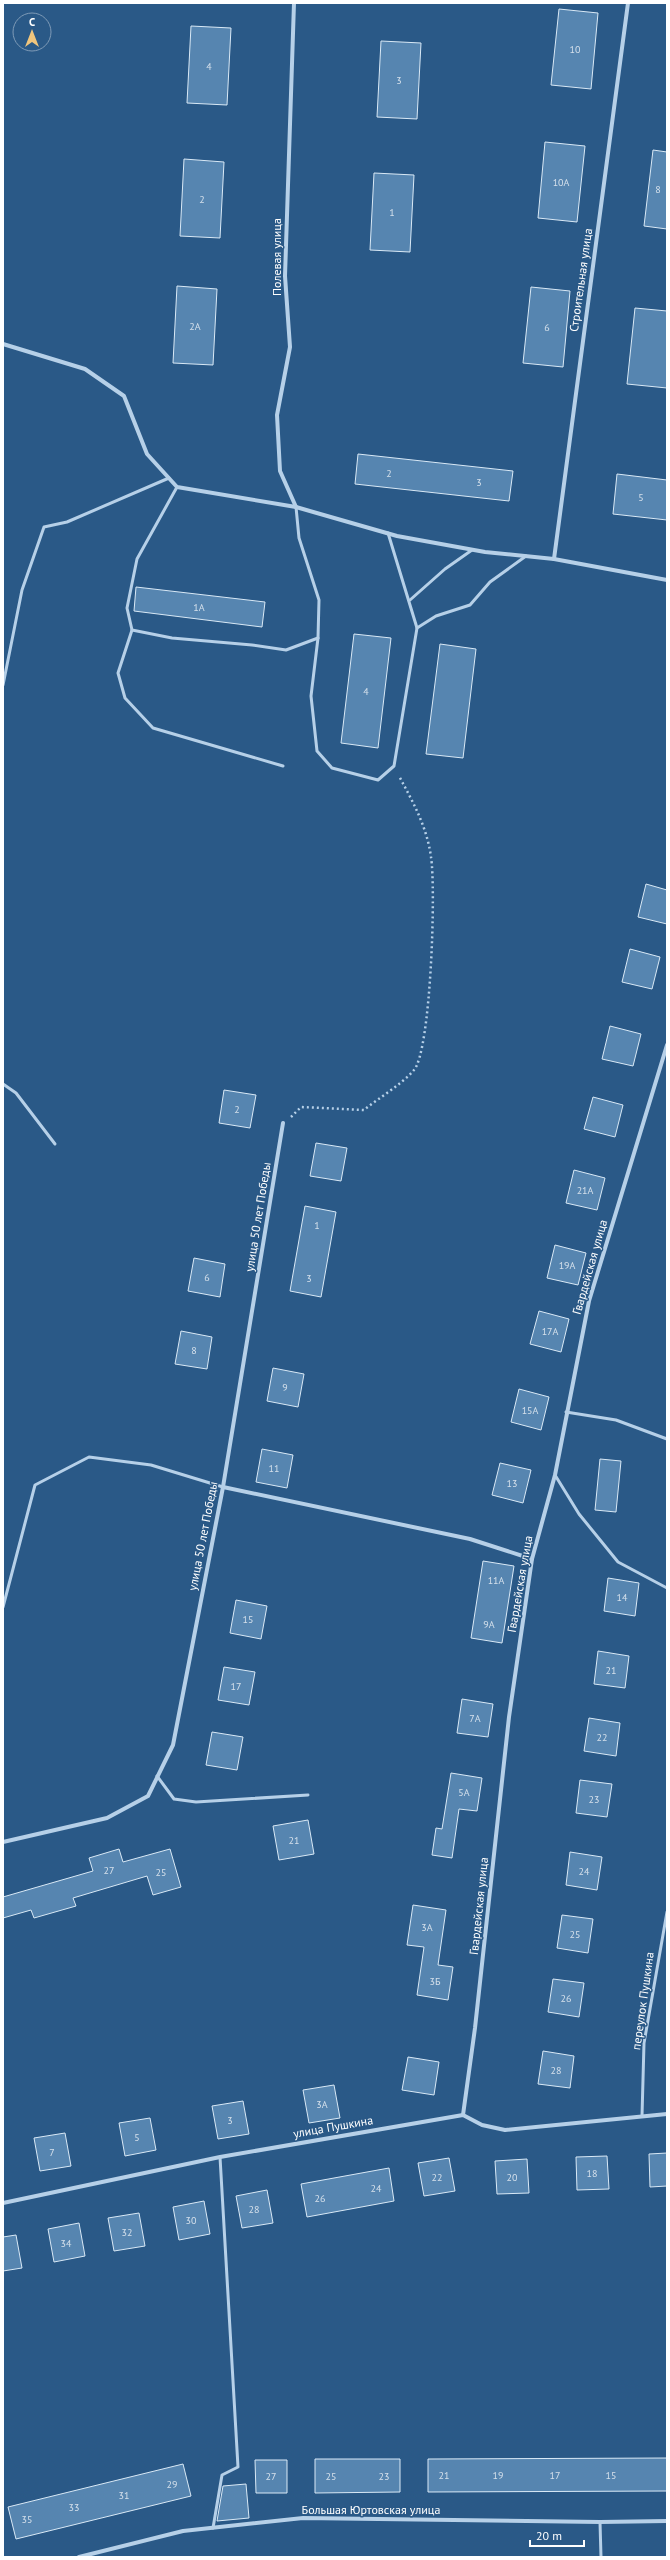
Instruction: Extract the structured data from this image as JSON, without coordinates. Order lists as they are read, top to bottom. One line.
{"streets":{"street":["Полевая улица","Строительная улица","улица 50 лет Победы","Гвардейская улица","улица Пушкина","Большая Юртовская улица"],"lane":["переулок Пушкина"]},"crossings":[["Гвардейская улица","улица Пушкина"]],"house_numbers":["10","4","3","10А","8","2","1","2А","6","2","3","5","1А","4","2","21А","1","19А","6","3","17А","8","9","15А","11","13","11А","14","15","9А","21","17","7А","22","5А","23","21","27","24","25","3А","25","3Б","26","28","3А","3","5","7","18","22","20","24","26","28","30","32","34","21","19","17","15","27","25","23","29","31","33","35"],"scale_bar":"20 m","north":"top"}
